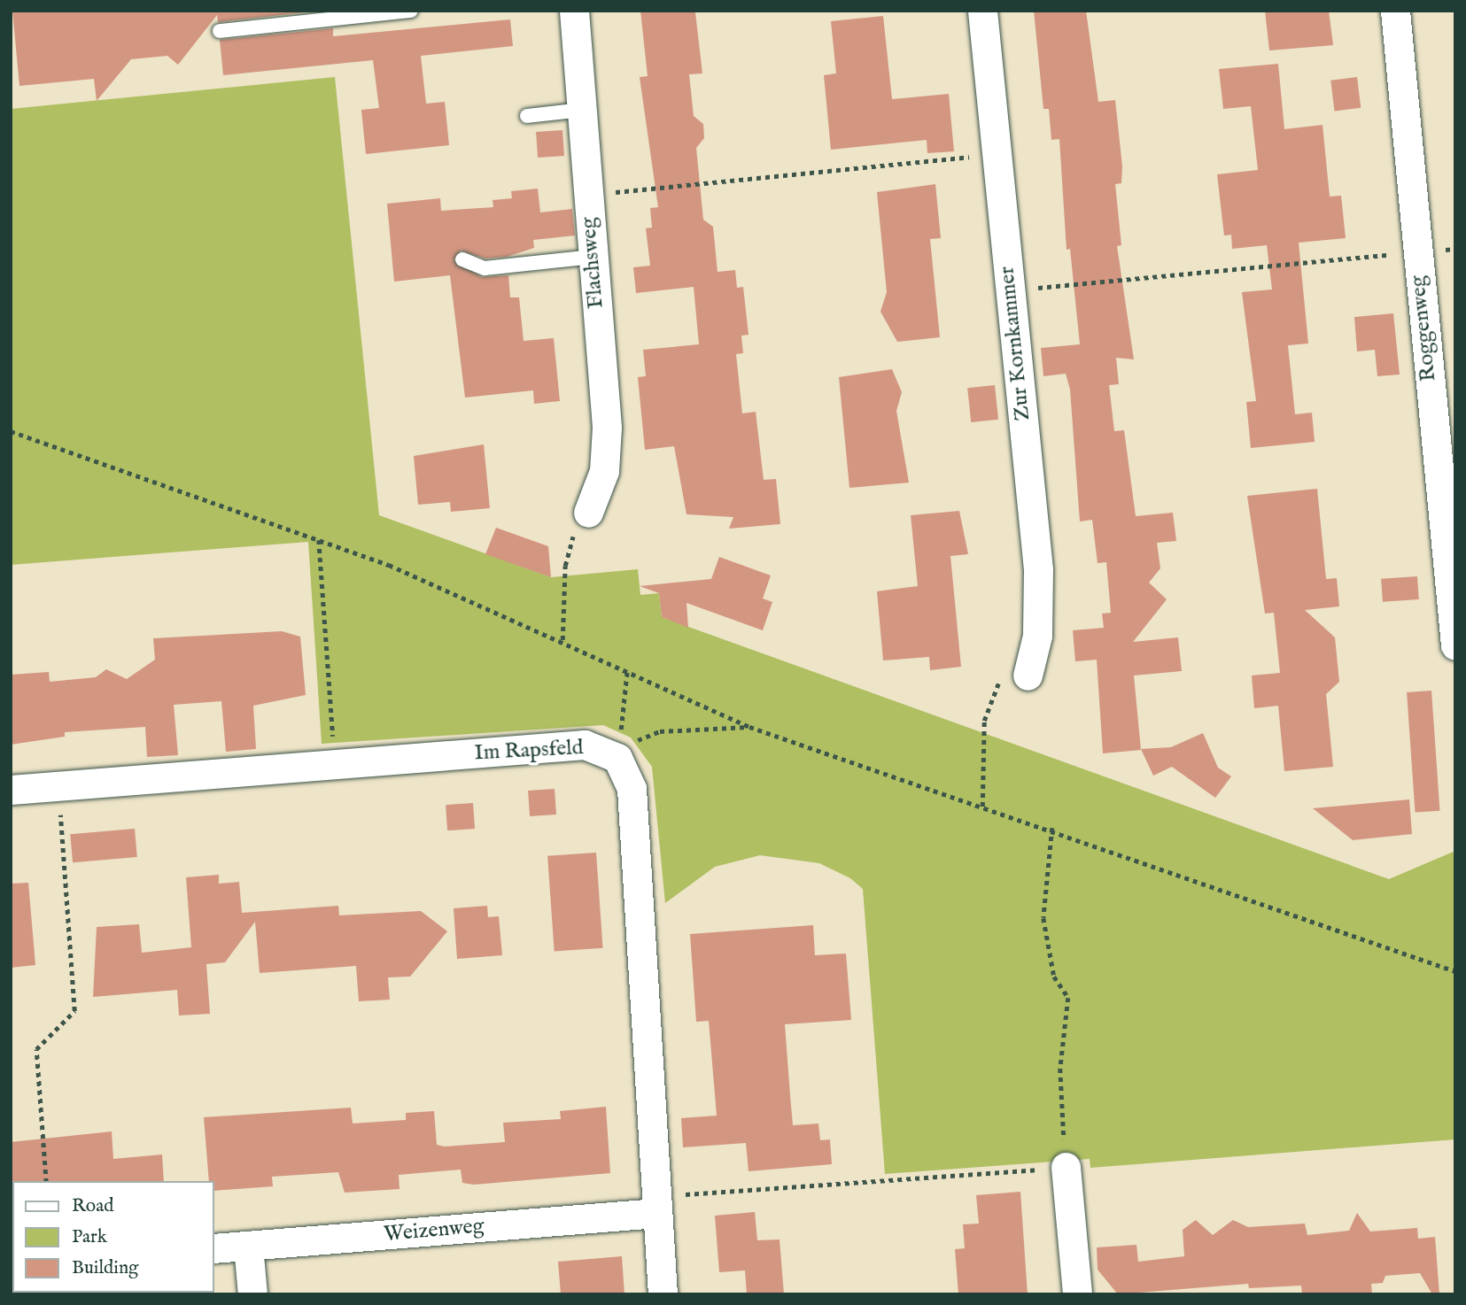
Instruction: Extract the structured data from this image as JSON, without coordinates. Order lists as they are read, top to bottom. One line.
{"streets":{"street":["Flachsweg","Roggenweg","Zur Kornkammer","Im Rapsfeld","Weizenweg"]},"legend":["Road","Park","Building"]}
